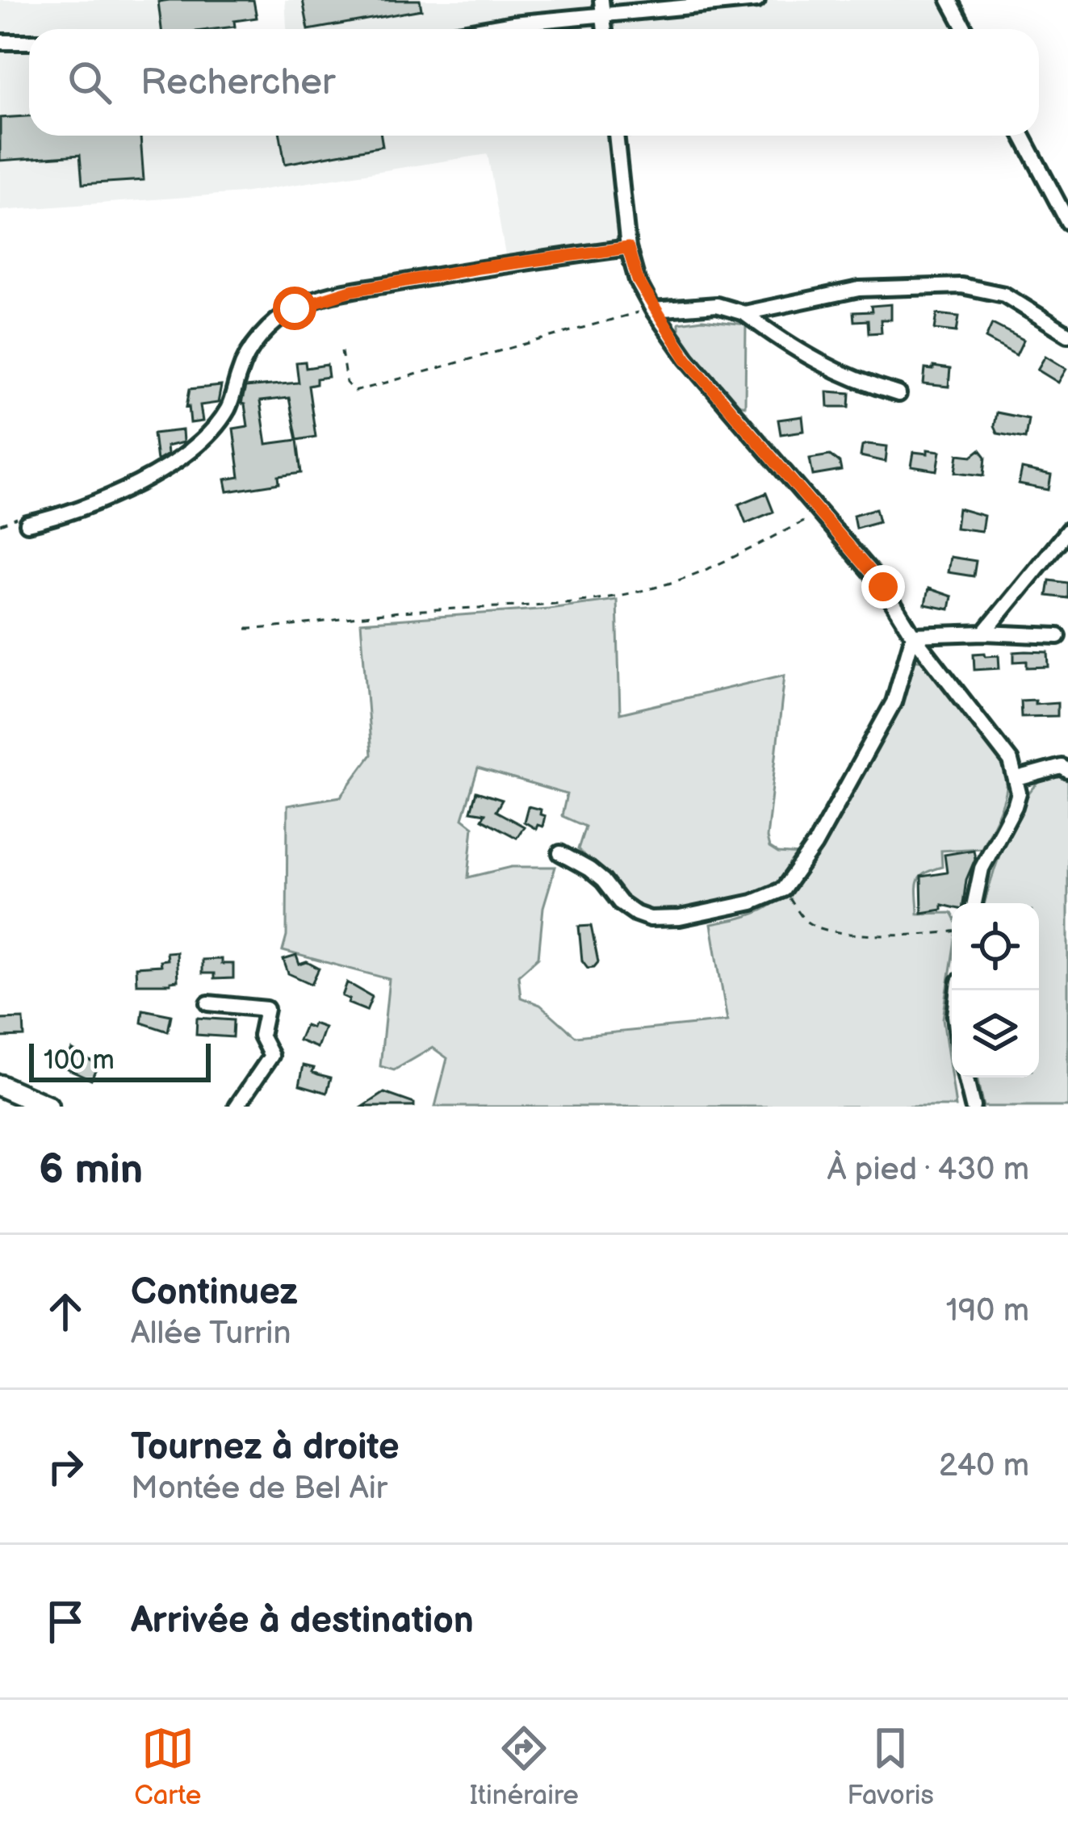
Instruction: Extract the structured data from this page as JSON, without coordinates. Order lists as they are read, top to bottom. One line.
{"scale_bar":"100 m","page":{"search":"Rechercher","scale":"100 m","heading":["6 min","À pied · 430 m"],"list":[["Continuez","Allée Turrin","190 m"],["Tournez à droite","Montée de Bel Air","240 m"],"Arrivée à destination"],"nav":["Carte","Itinéraire","Favoris"]}}
